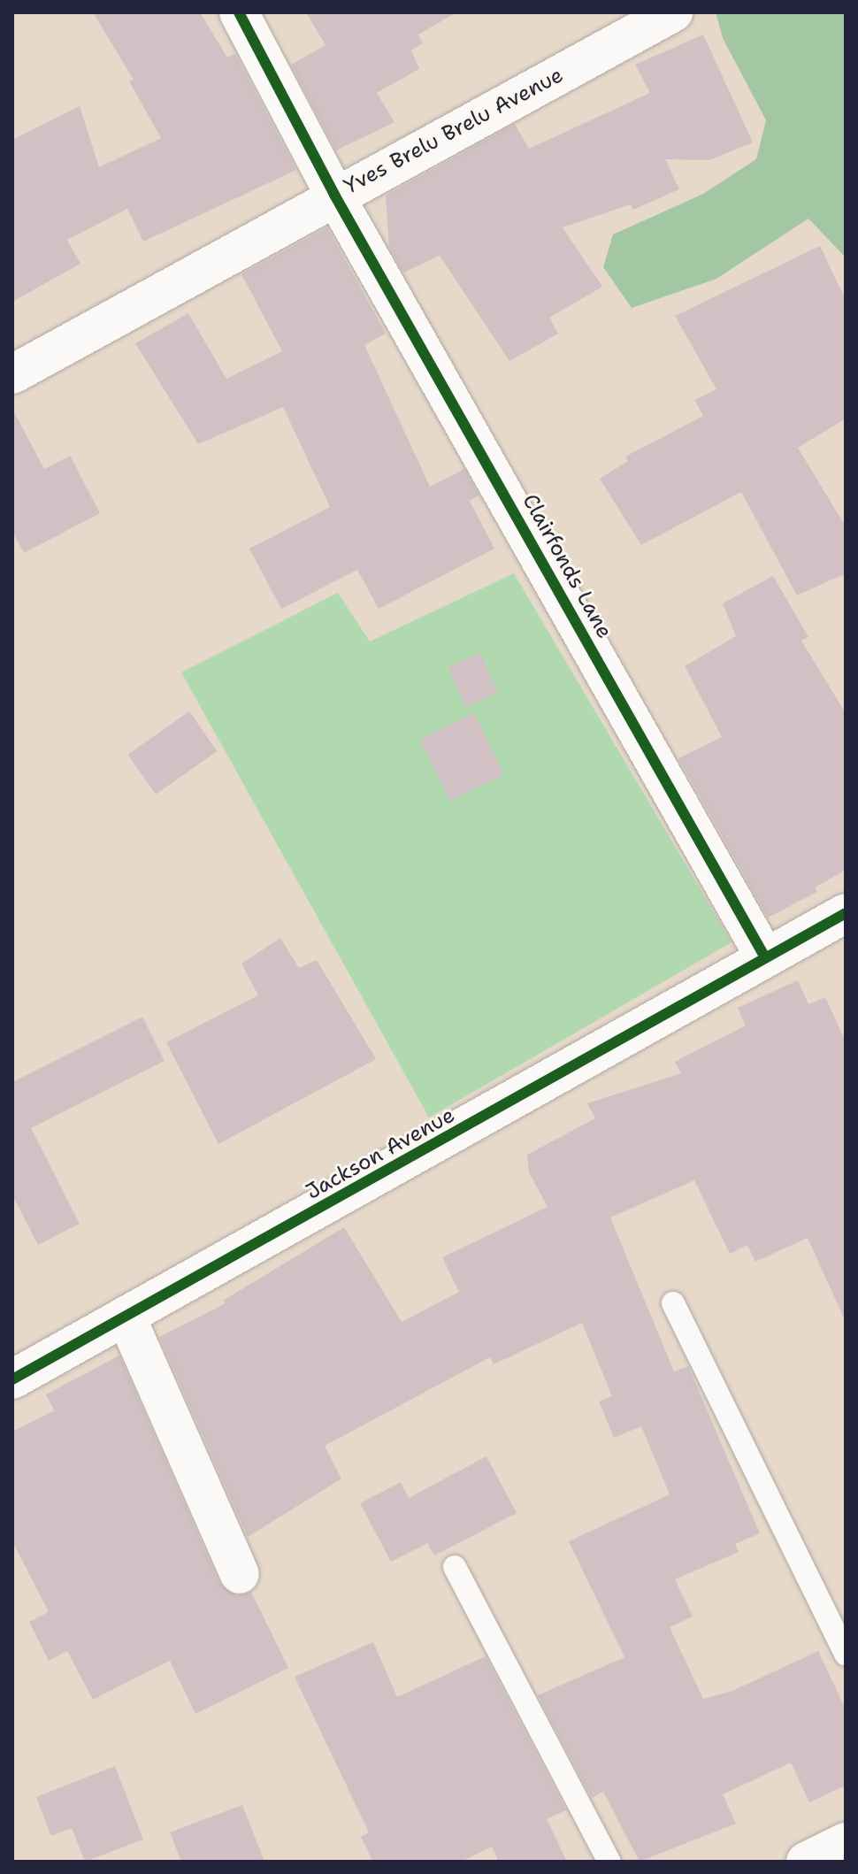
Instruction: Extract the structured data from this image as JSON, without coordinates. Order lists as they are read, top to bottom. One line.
{"streets":{"street":["Yves Brelu Brelu Avenue","Clairfonds Lane","Jackson Avenue"]},"crossings":[["Yves Brelu Brelu Avenue","Clairfonds Lane"],["Clairfonds Lane","Jackson Avenue"]]}
